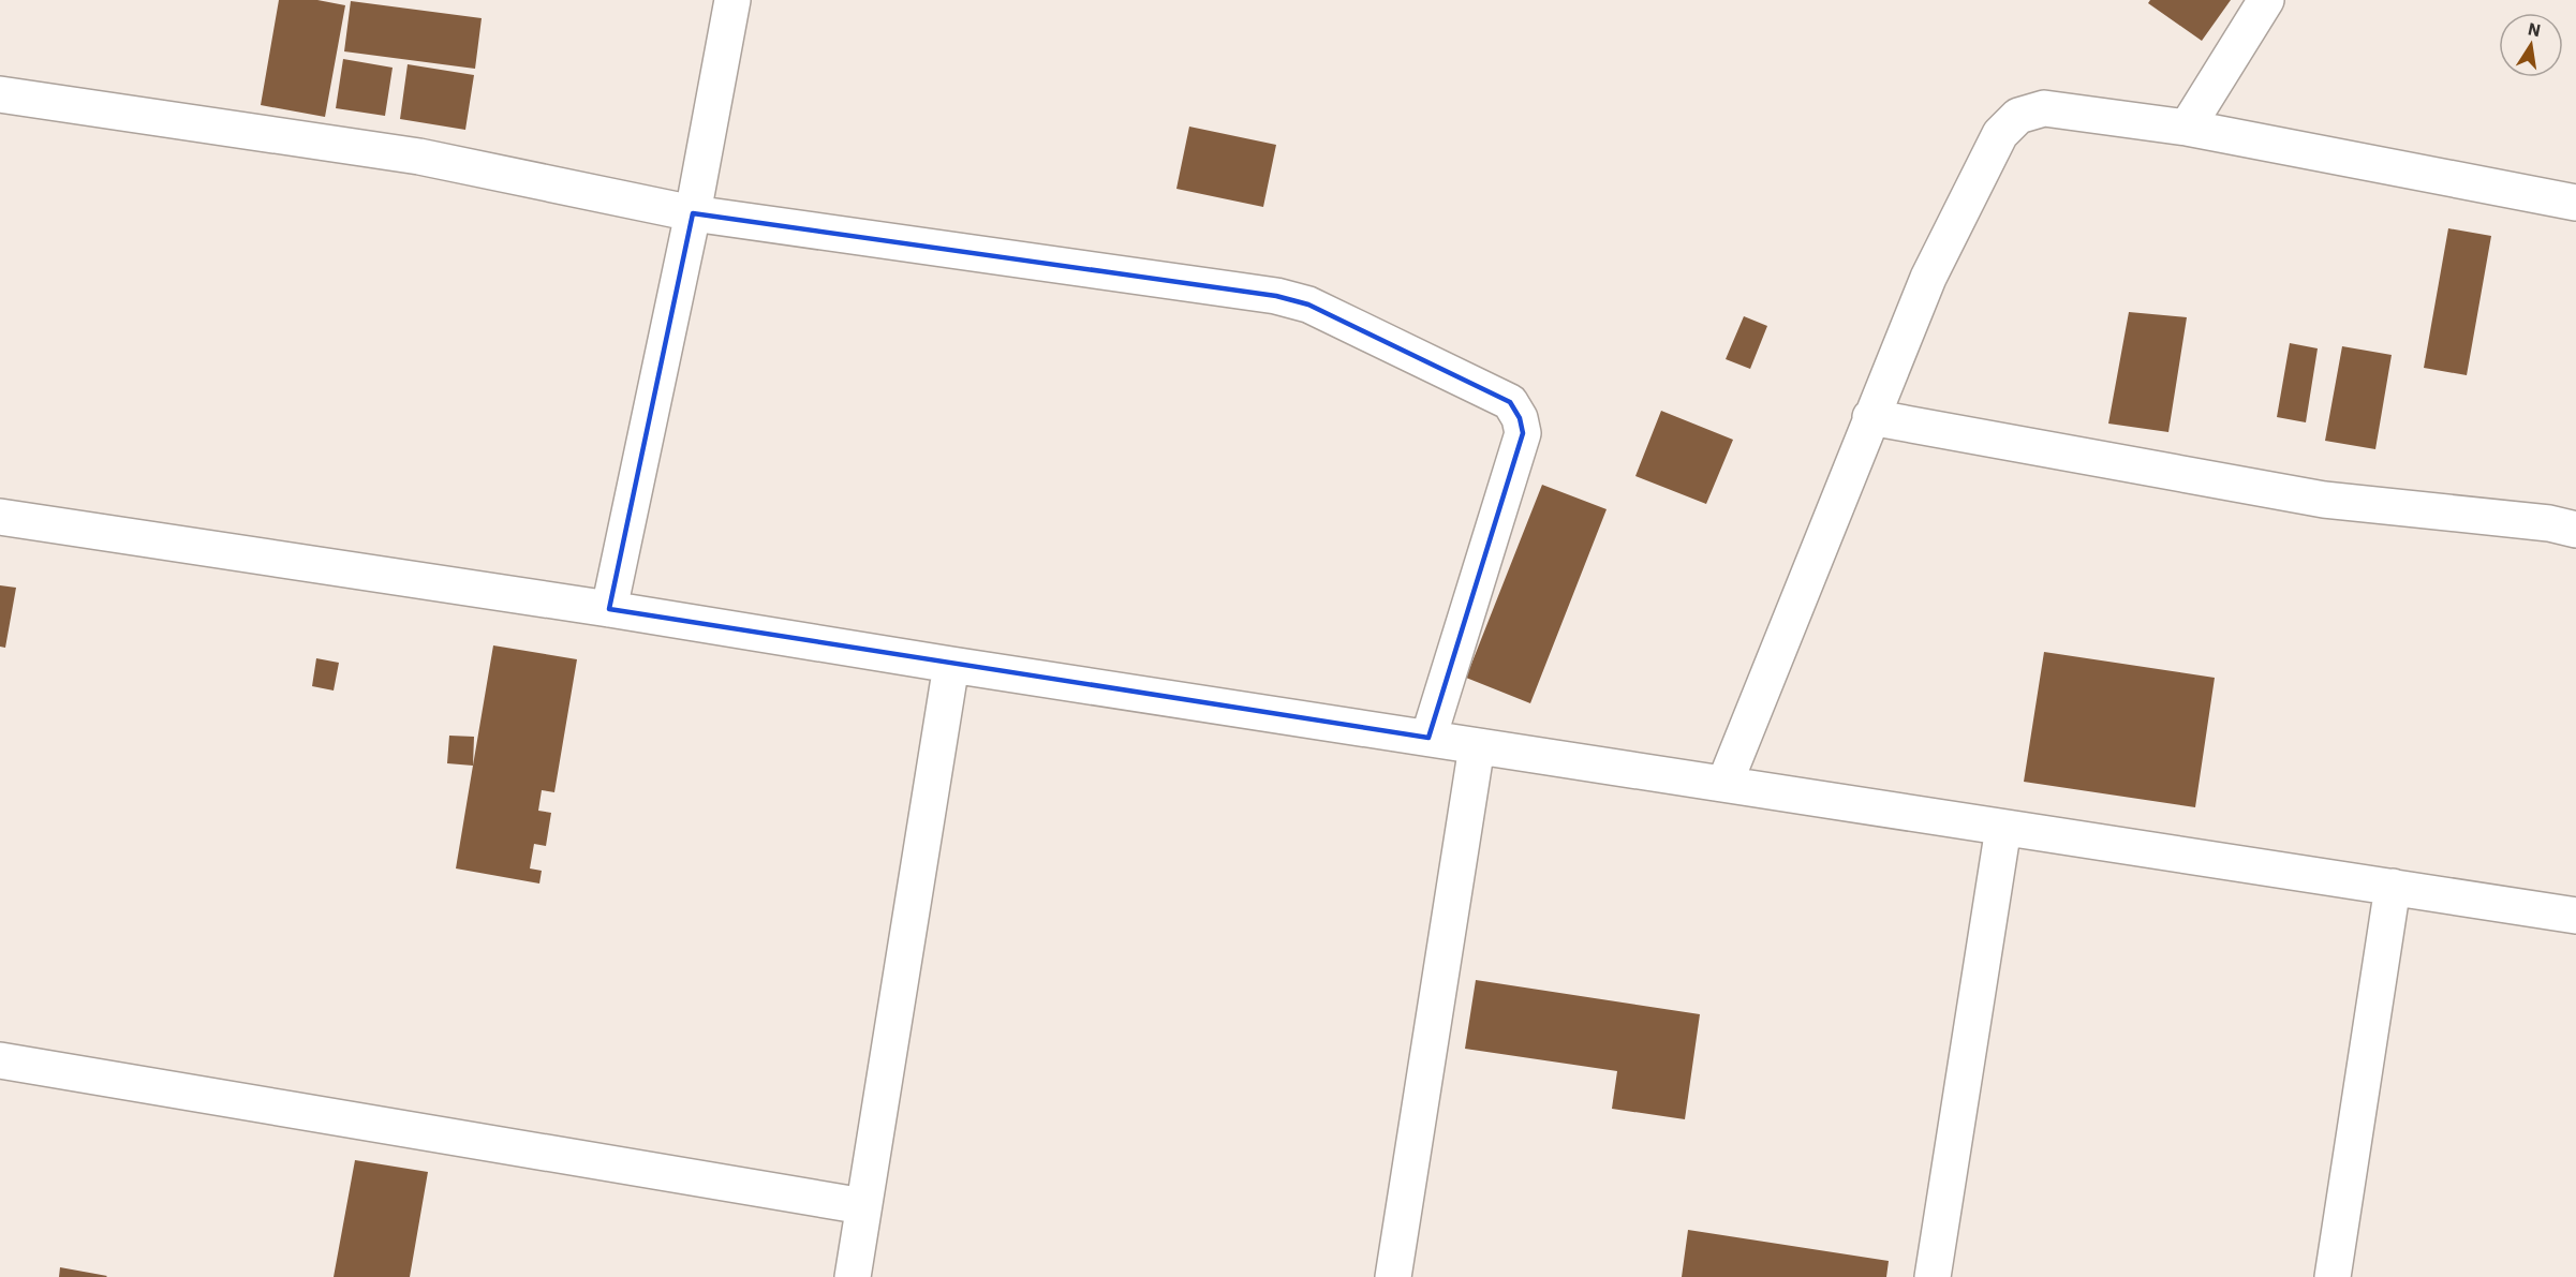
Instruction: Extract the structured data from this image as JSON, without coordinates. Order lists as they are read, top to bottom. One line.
{"north":"top"}
